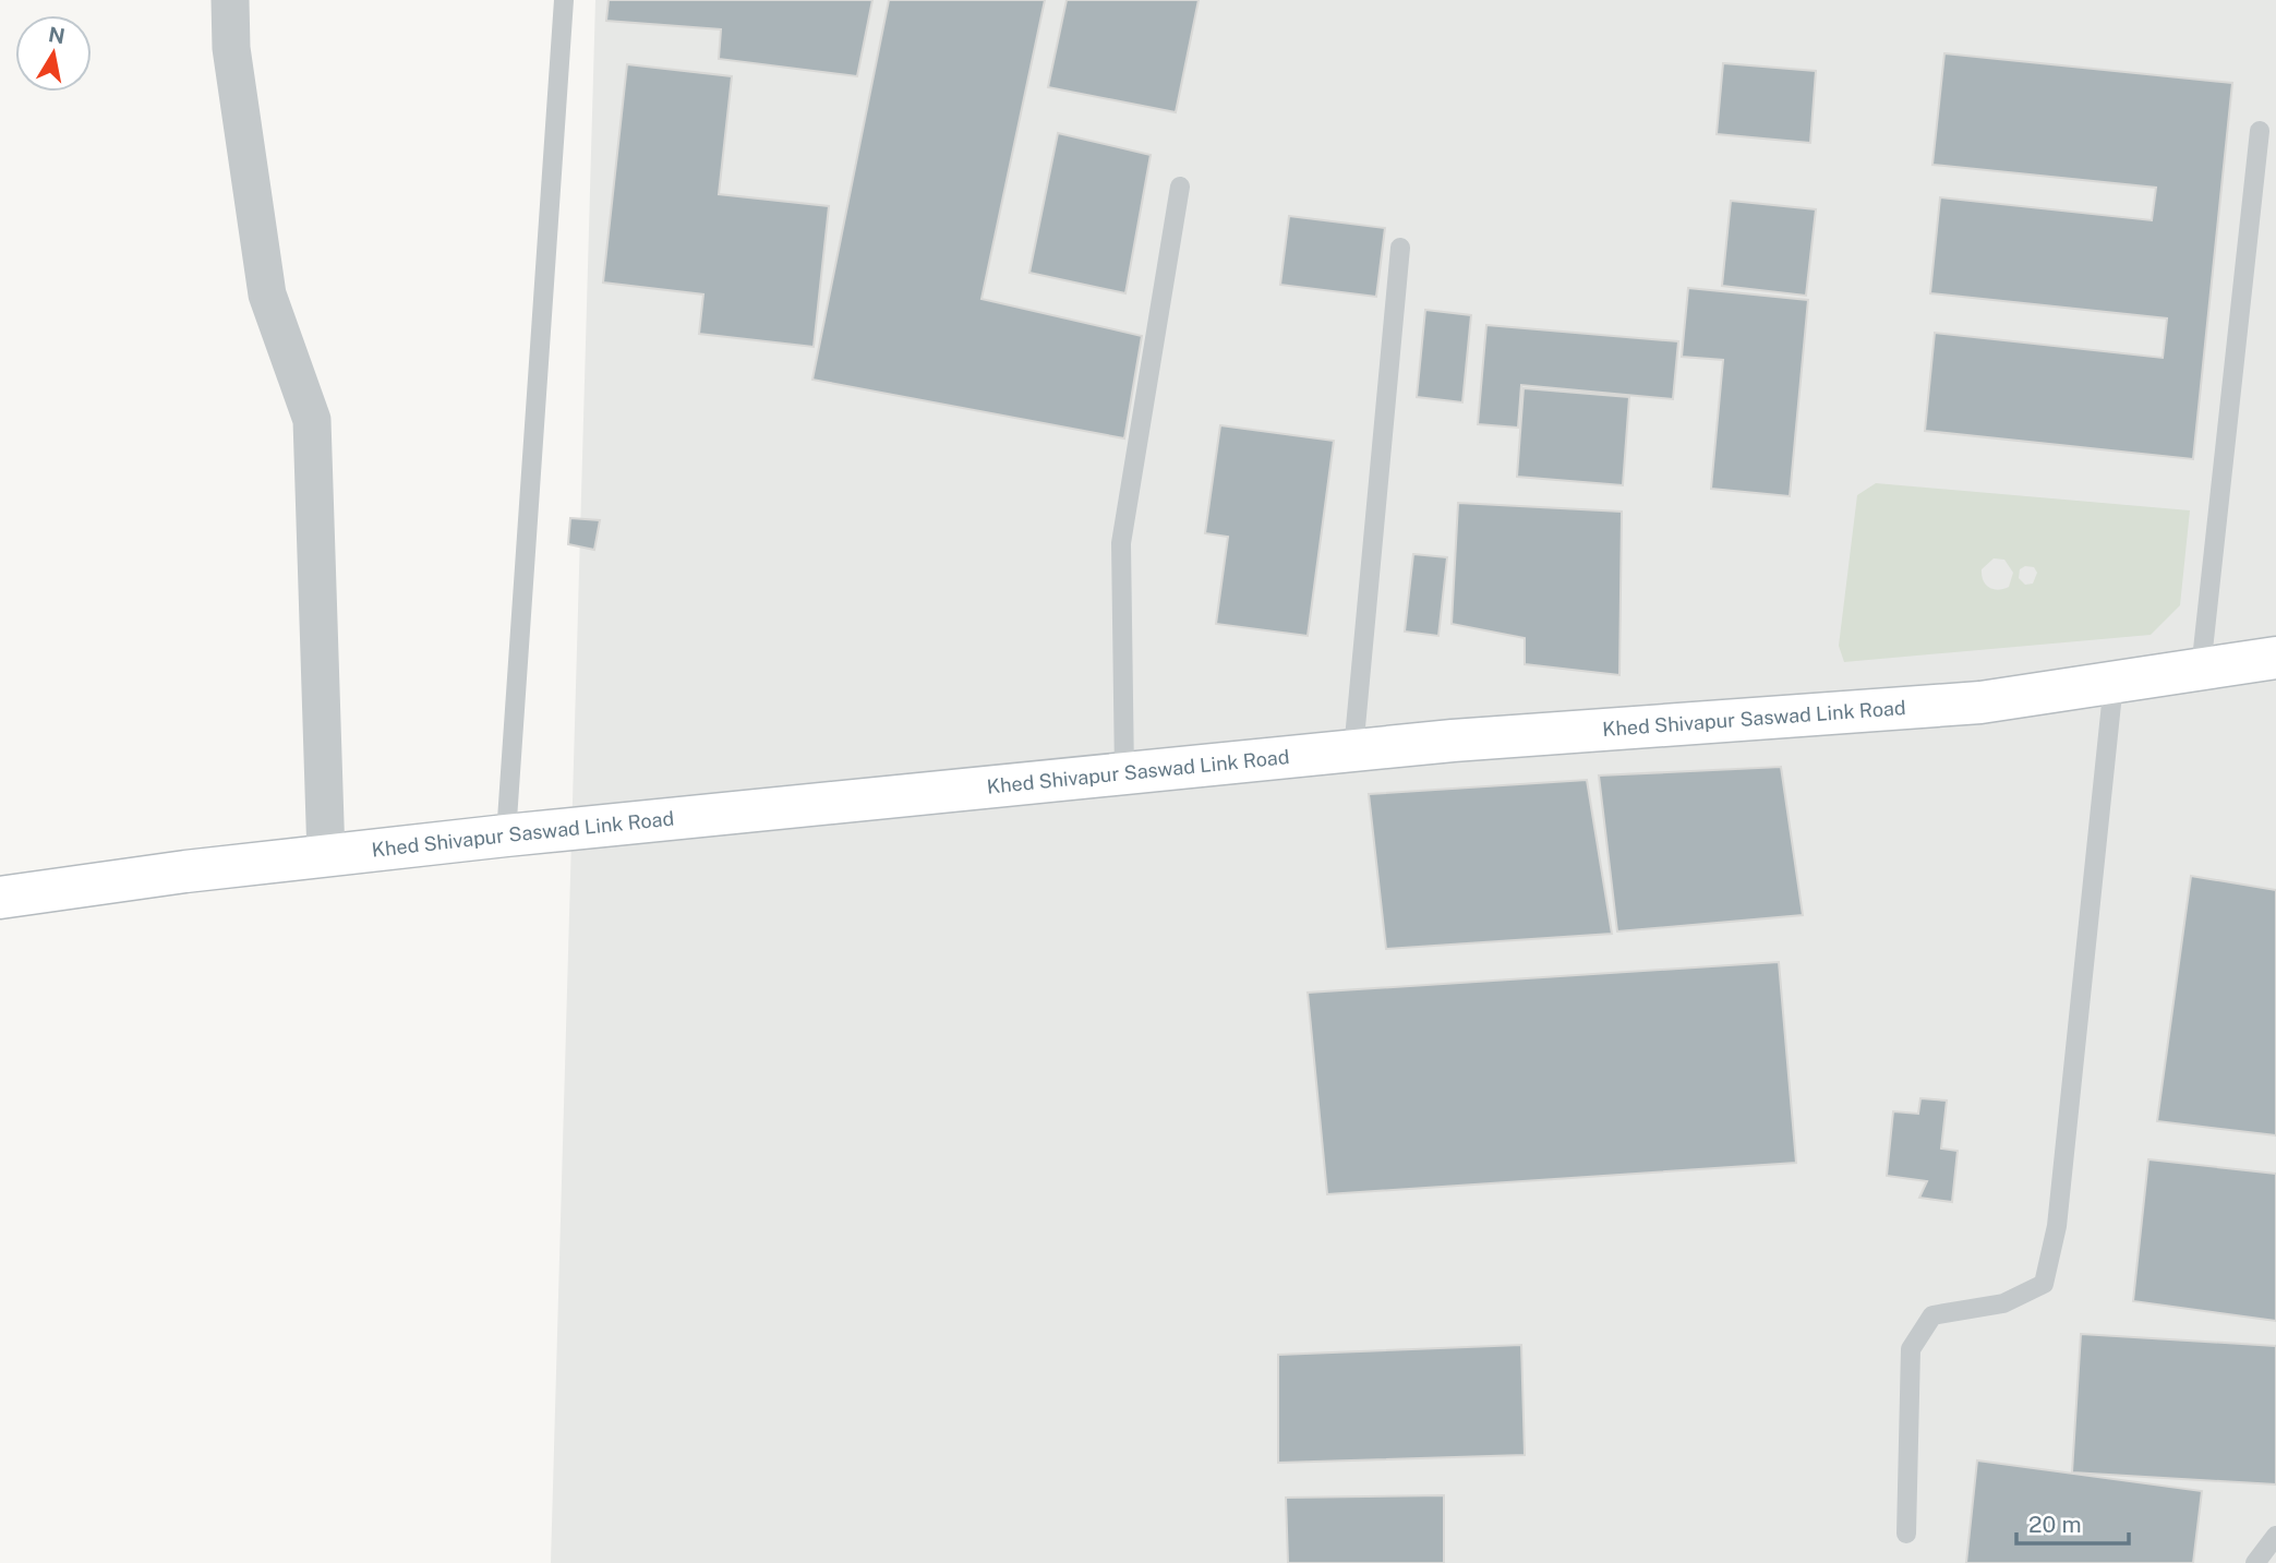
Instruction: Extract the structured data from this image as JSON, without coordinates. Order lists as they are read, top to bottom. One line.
{"streets":{"main road":["Khed Shivapur Saswad Link Road"]},"scale_bar":"20 m","north":"top"}
